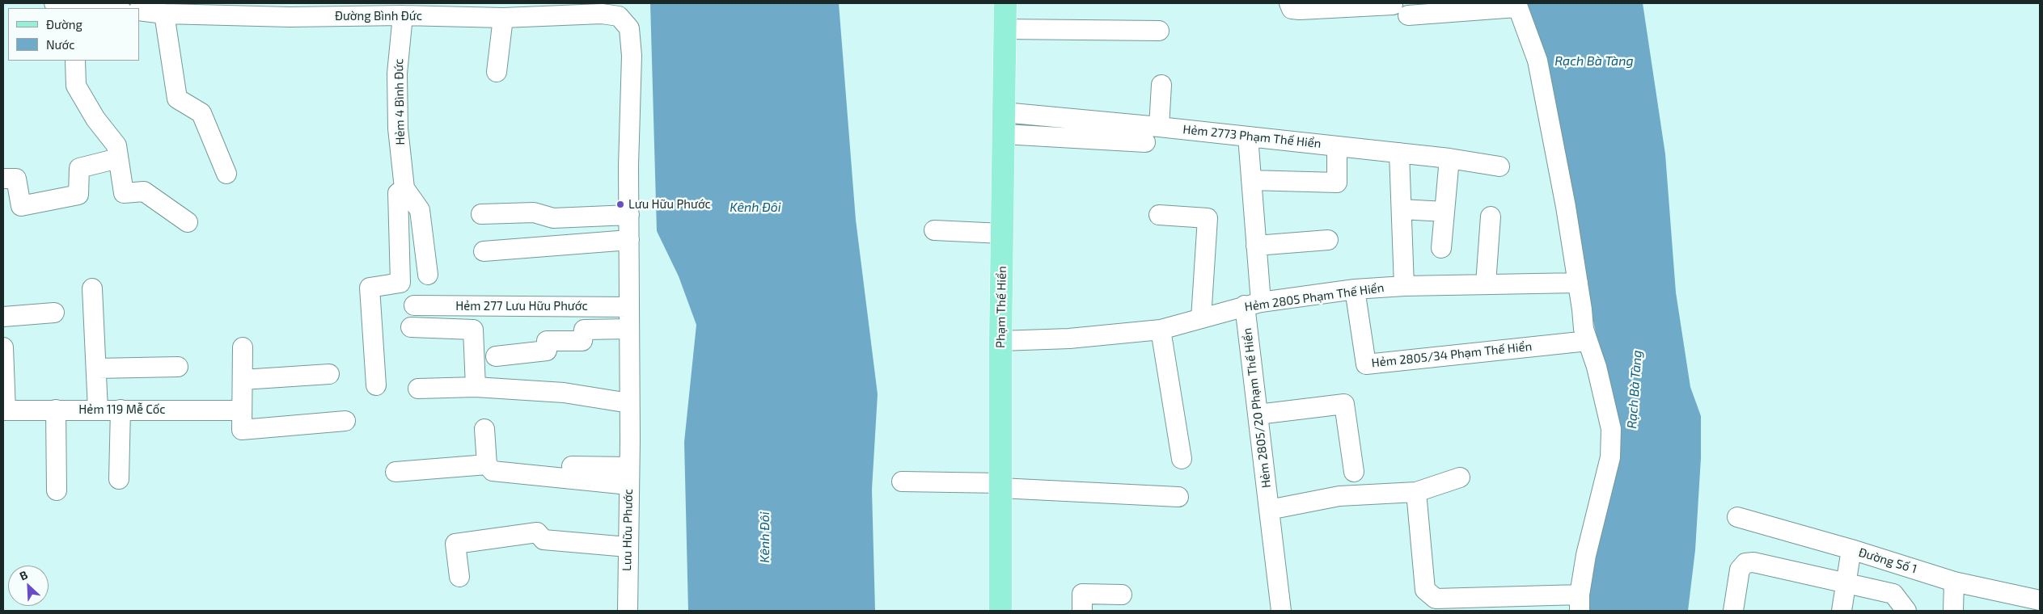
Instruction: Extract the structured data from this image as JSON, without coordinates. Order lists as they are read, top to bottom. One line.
{"streets":{"main road":["Phạm Thế Hiển"],"street":["Đường Bình Đức","Hẻm 4 Bình Đức","Hẻm 2773 Phạm Thế Hiển","Hẻm 2805 Phạm Thế Hiển","Hẻm 277 Lưu Hữu Phước","Hẻm 2805/34 Phạm Thế Hiển","Hẻm 2805/20 Phạm Thế Hiển","Hẻm 119 Mễ Cốc","Lưu Hữu Phước","Đường Số 1"]},"crossings":[["Đường Bình Đức","Hẻm 4 Bình Đức"],["Đường Bình Đức","Lưu Hữu Phước"],["Hẻm 2773 Phạm Thế Hiển","Phạm Thế Hiển"],["Hẻm 2773 Phạm Thế Hiển","Hẻm 2805/20 Phạm Thế Hiển"],["Hẻm 2805 Phạm Thế Hiển","Phạm Thế Hiển"],["Hẻm 2805 Phạm Thế Hiển","Hẻm 2805/34 Phạm Thế Hiển"],["Hẻm 2805 Phạm Thế Hiển","Hẻm 2805/20 Phạm Thế Hiển"],["Hẻm 277 Lưu Hữu Phước","Lưu Hữu Phước"]],"water":["Rạch Bà Tàng","Kênh Đôi"],"places":["Lưu Hữu Phước"],"legend":["Đường","Nước"],"north":"top left"}
